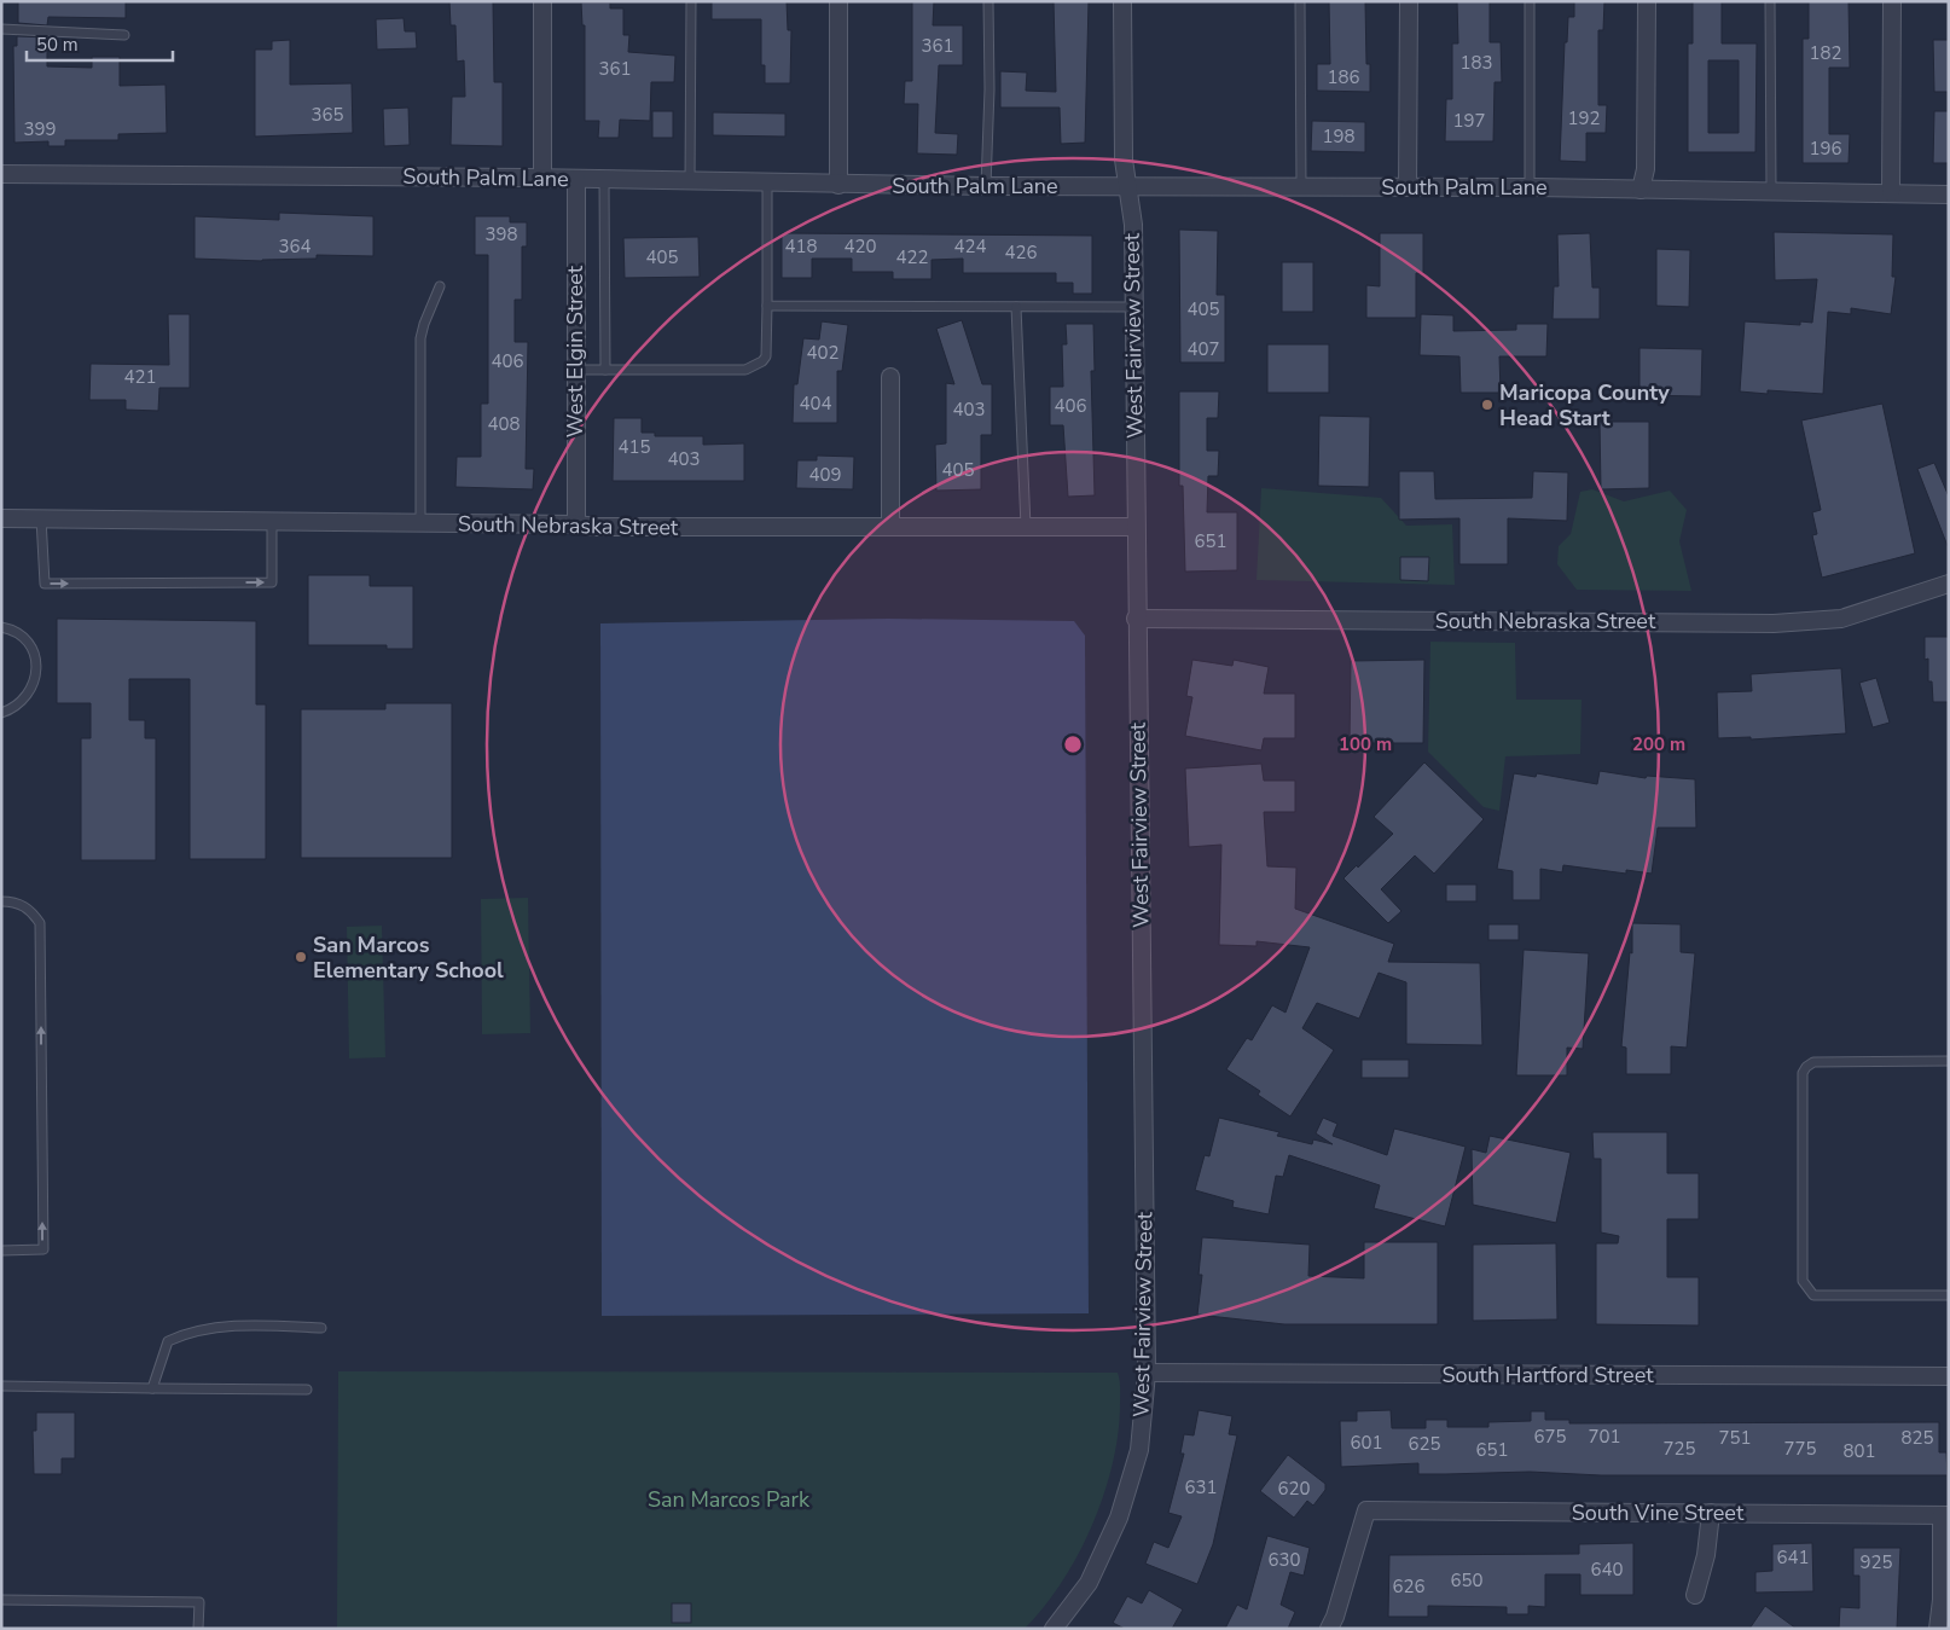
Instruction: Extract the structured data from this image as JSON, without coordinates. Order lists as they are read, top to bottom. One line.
{"streets":{"street":["South Palm Lane","West Fairview Street","West Elgin Street","South Nebraska Street","South Hartford Street","South Vine Street"]},"crossings":[["South Palm Lane","West Fairview Street"],["South Palm Lane","West Elgin Street"],["West Fairview Street","South Nebraska Street"],["West Fairview Street","South Hartford Street"],["West Elgin Street","South Nebraska Street"]],"parks":["San Marcos Park"],"places":["Maricopa County Head Start","San Marcos Elementary School"],"house_numbers":["361","182","183","361","186","365","192","197","399","198","196","398","364","418","420","424","426","405","422","405","407","402","406","421","404","406","403","408","415","403","405","409","651","675","701","751","825","601","625","725","775","651","801","631","620","641","630","925","640","650","626"],"scale_bar":"50 m","rings":["100 m","200 m"]}
